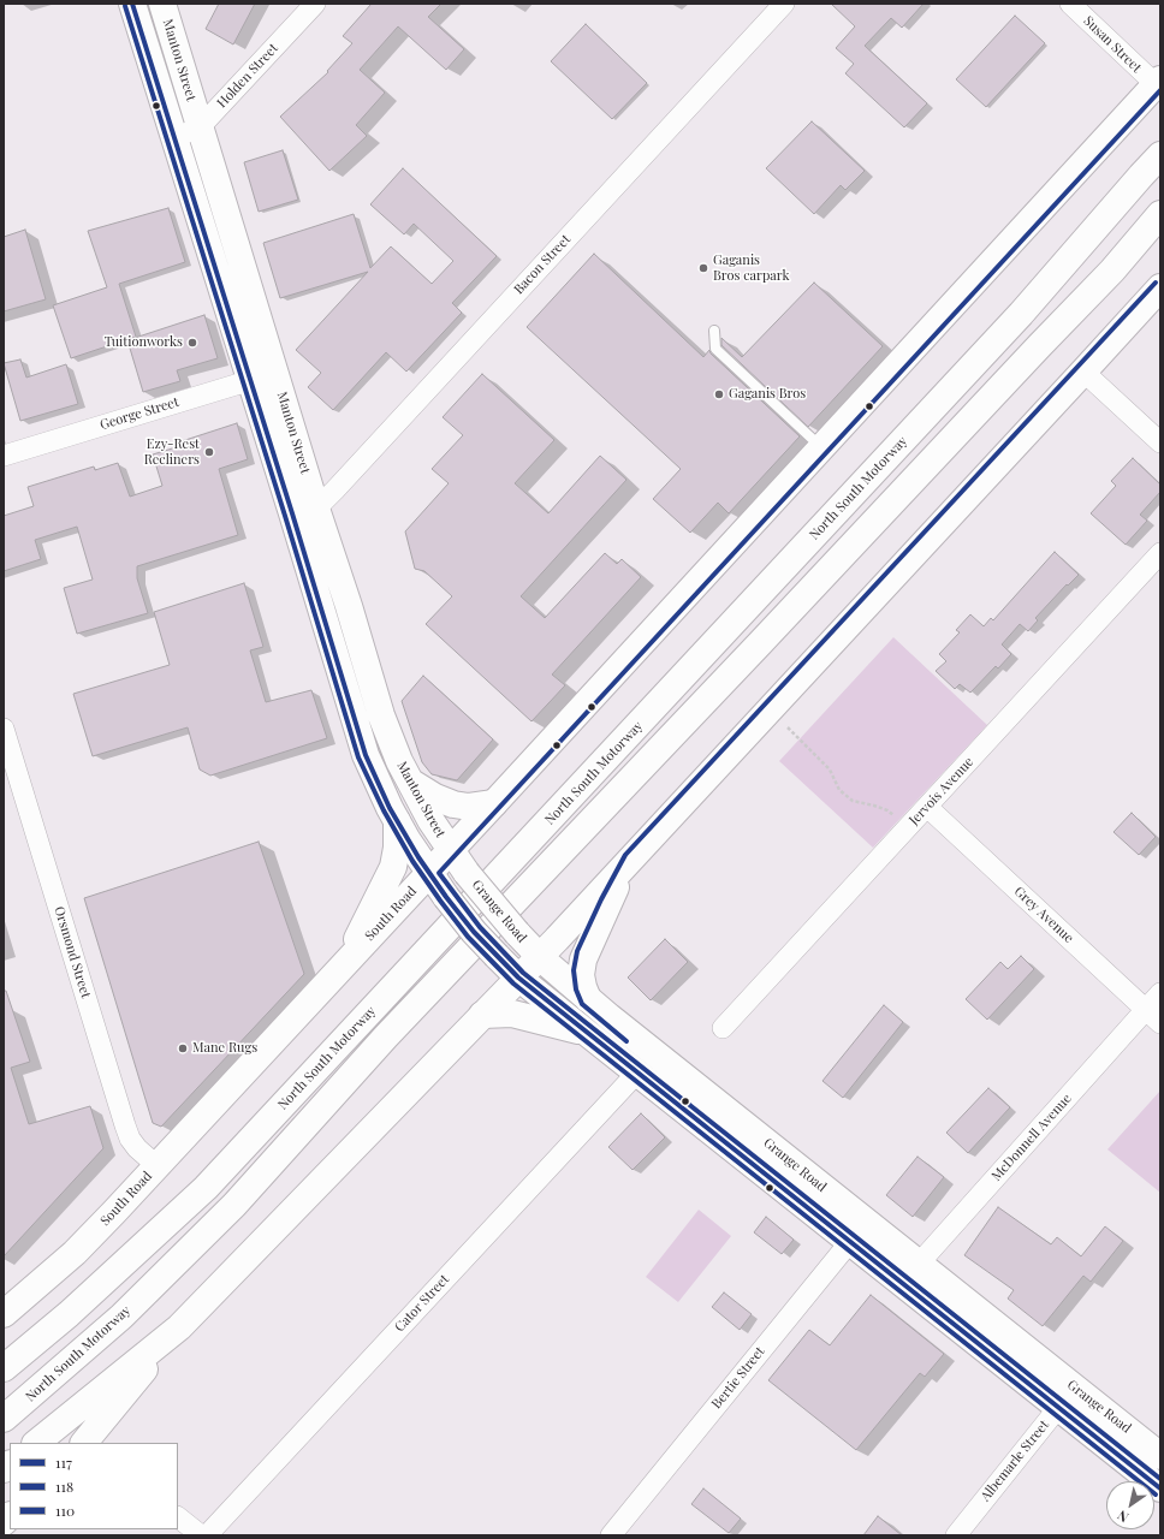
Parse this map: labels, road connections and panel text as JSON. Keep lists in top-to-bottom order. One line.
{"streets":{"main road":["Manton Street","North South Motorway","Grange Road","South Road"],"street":["Susan Street","Holden Street","Bacon Street","George Street","Jervois Avenue","Grey Avenue","Orsmond Street","McDonnell Avenue","Cator Street","Bertie Street","Albemarle Street"]},"crossings":[["Susan Street","South Road"],["Manton Street","Holden Street"],["Manton Street","Bacon Street"],["Manton Street","George Street"],["Manton Street","Grange Road"],["Manton Street","South Road"],["Jervois Avenue","Grey Avenue"],["Grange Road","South Road"],["Grange Road","McDonnell Avenue"],["Grange Road","Cator Street"],["Grange Road","Bertie Street"],["Grange Road","Albemarle Street"],["South Road","Orsmond Street"],["Grey Avenue","McDonnell Avenue"]],"places":["Gaganis Bros carpark","Tuitionworks","Gaganis Bros","Ezy-Rest Recliners","Mane Rugs"],"lines":["transit line 117","transit line 118","transit line 110"],"legend":["117","118","110"],"north":"bottom left"}
